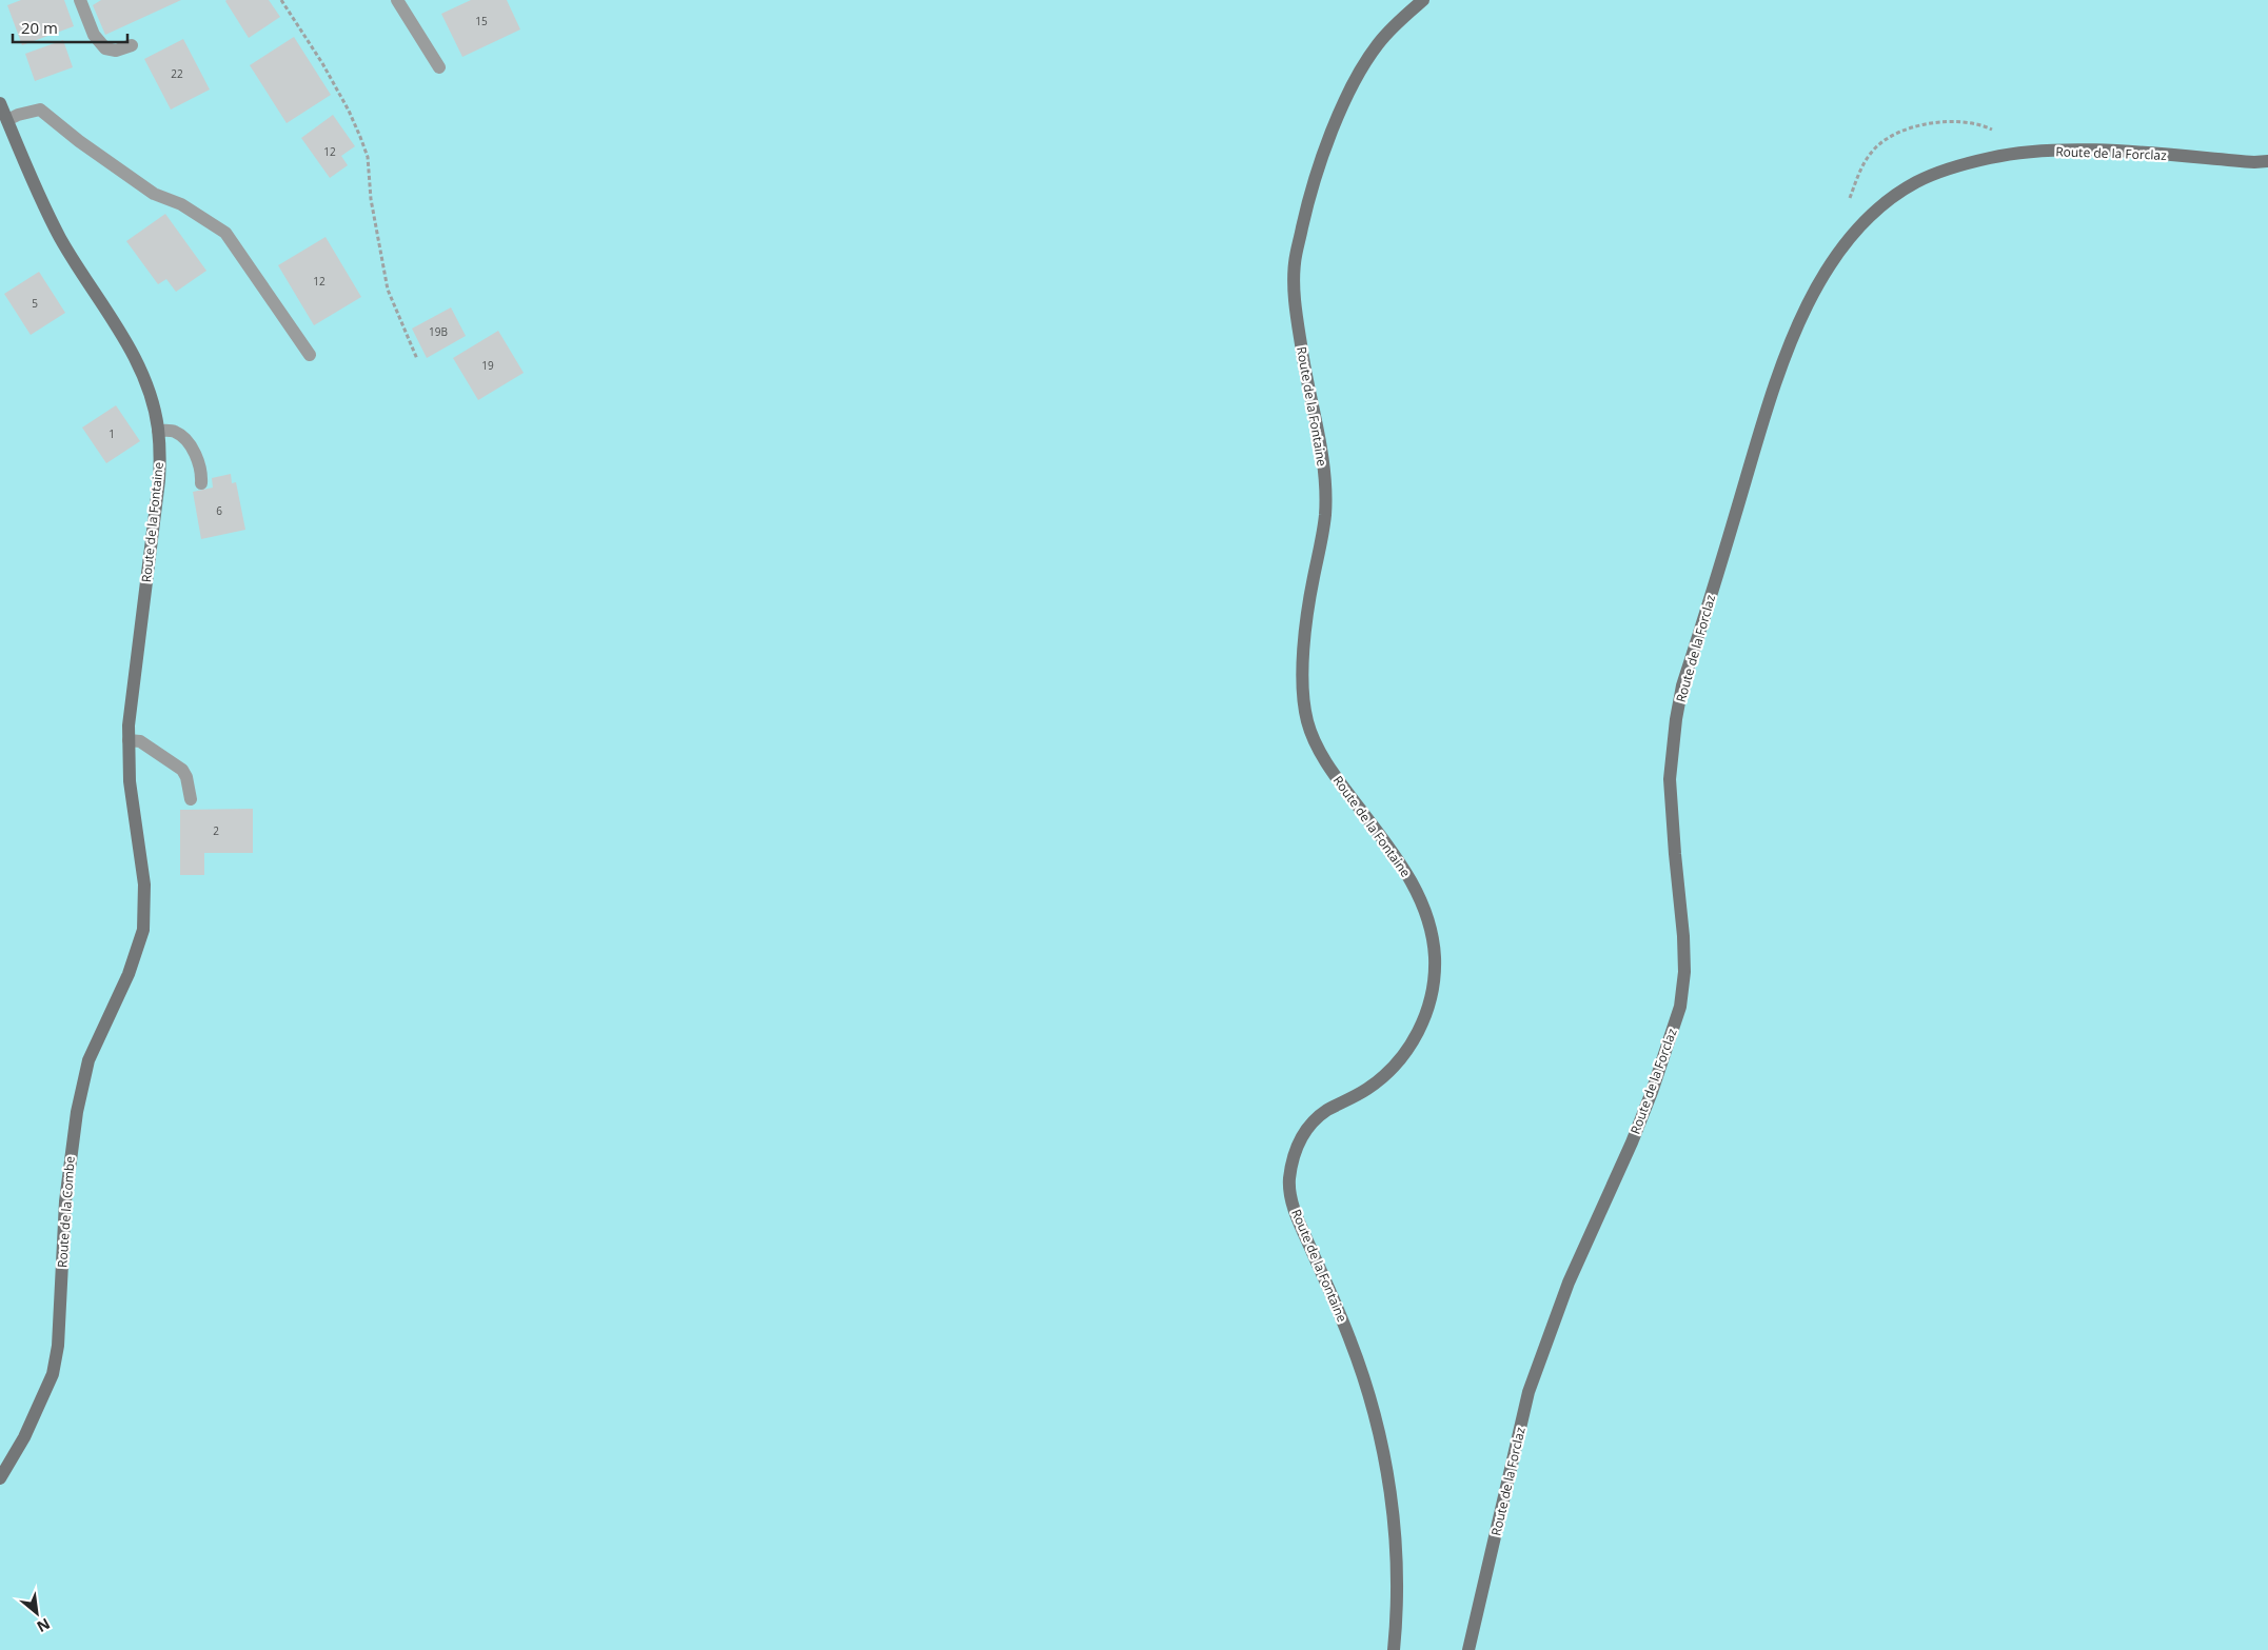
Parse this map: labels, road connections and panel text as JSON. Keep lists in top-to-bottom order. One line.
{"streets":{"street":["Route de la Forclaz","Route de la Fontaine","Route de la Combe"]},"crossings":[["Route de la Fontaine","Route de la Combe"]],"house_numbers":["15","22","12","12","5","19B","19","1","6","2"],"scale_bar":"20 m","north":"bottom right"}
